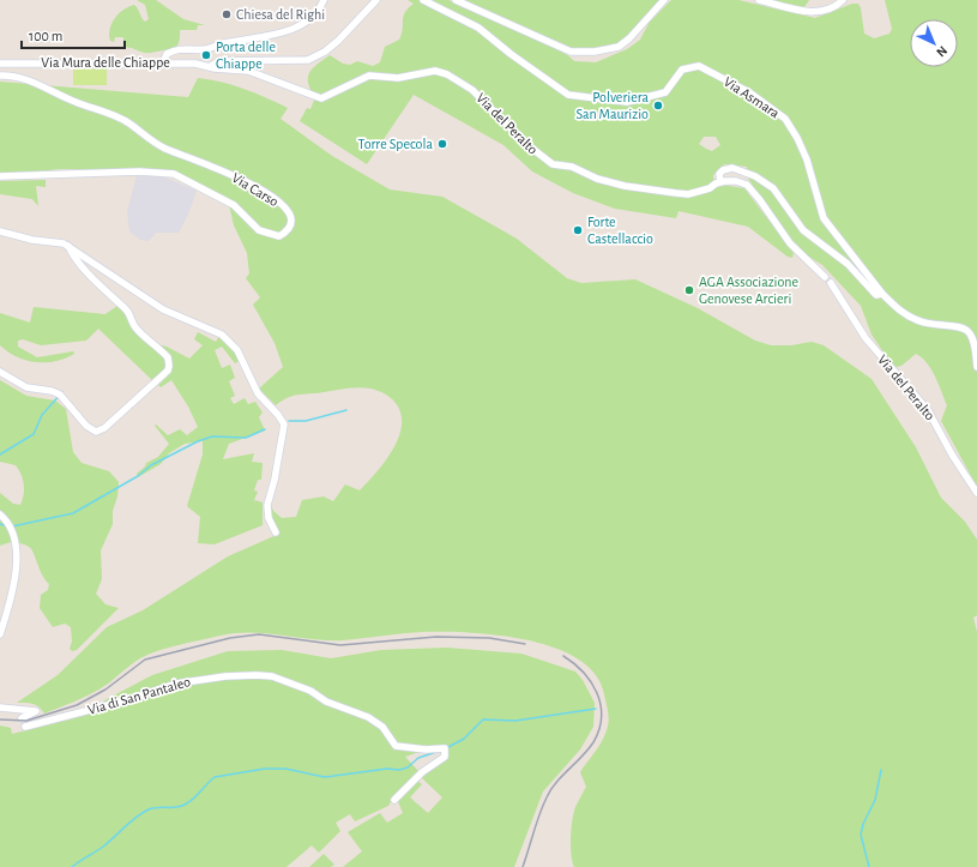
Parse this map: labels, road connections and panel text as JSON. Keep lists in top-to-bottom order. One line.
{"streets":{"street":["Via Mura delle Chiappe","Via Asmara","Via del Peralto","Via Carso","Via di San Pantaleo"]},"crossings":[["Via Mura delle Chiappe","Via del Peralto"]],"places":["Chiesa del Righi","Porta delle Chiappe","Polveriera San Maurizio","Torre Specola","Forte Castellaccio","AGA Associazione Genovese Arcieri"],"scale_bar":"100 m","north":"bottom right"}
